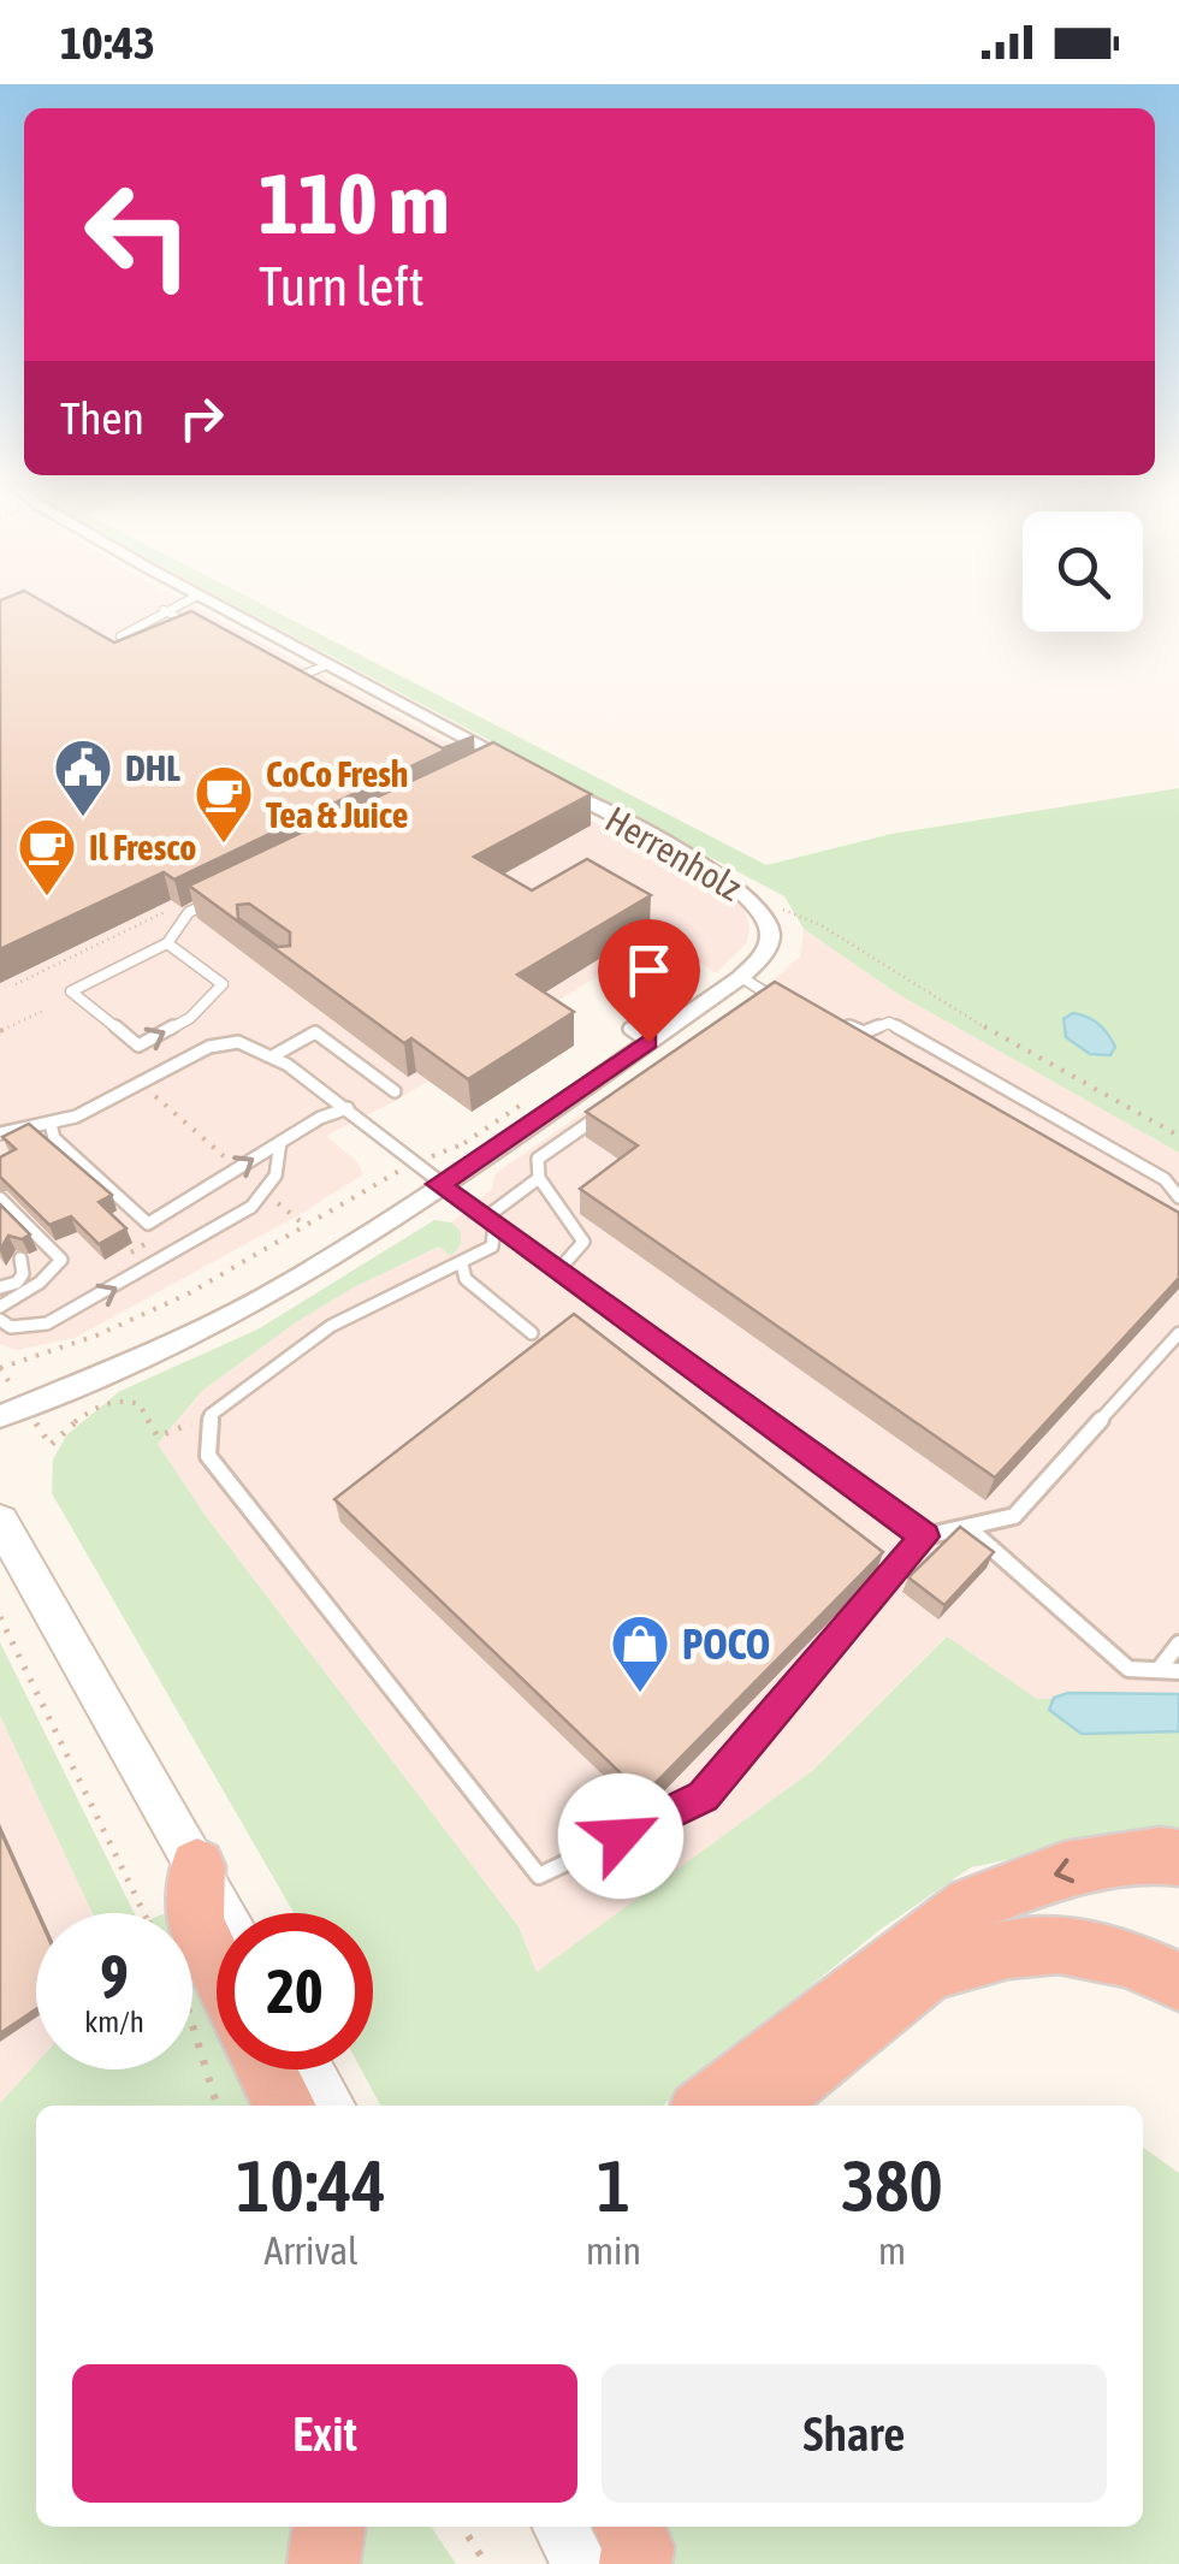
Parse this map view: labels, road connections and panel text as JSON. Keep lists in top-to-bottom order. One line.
{"streets":{"street":["Herrenholz"]},"places":{"public building":["DHL"],"cafe":["CoCo Fresh Tea & Juice","Il Fresco"],"shop":["POCO"]},"page":{"status":"10:43","turn":["110 m","Turn left"],"then":"Then","speed":"9 km/h","limit":"20","eta":["10:44","Arrival","1","min","380","m"],"buttons":["Exit","Share"]}}
